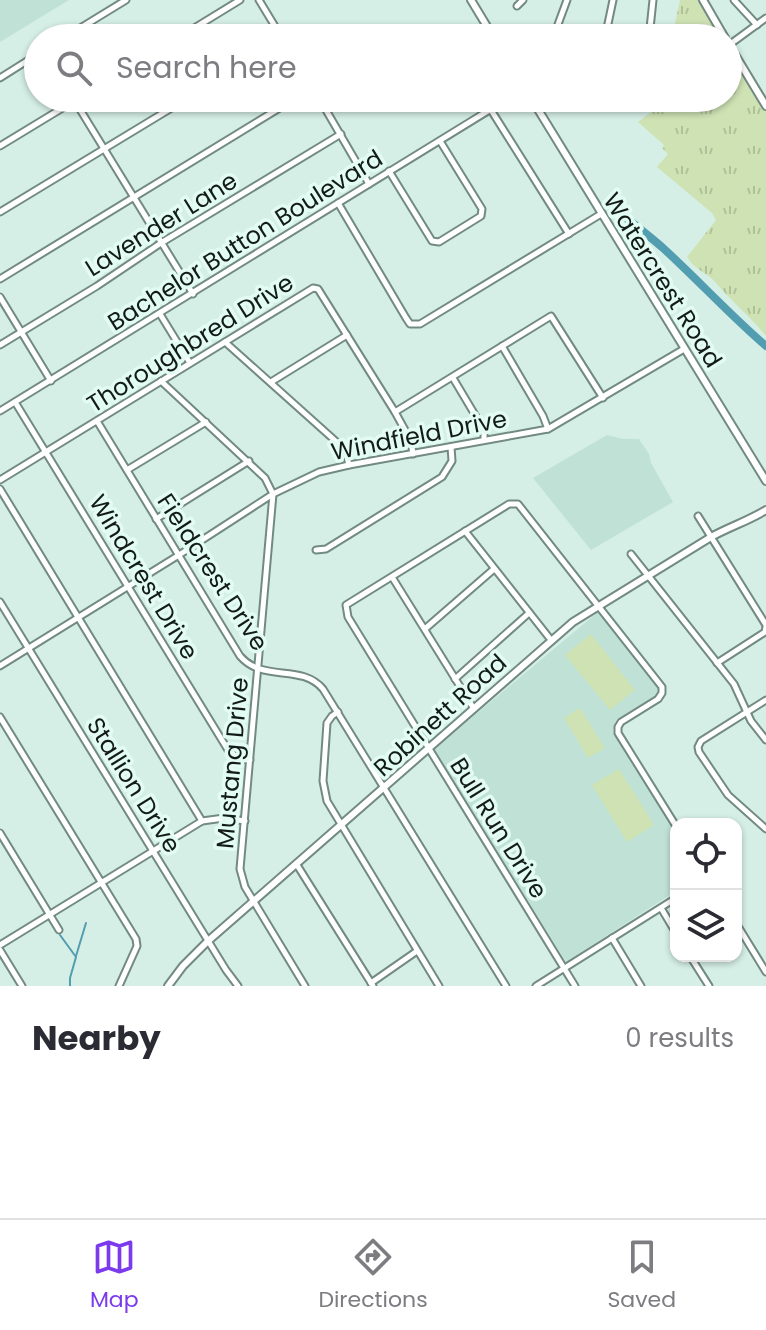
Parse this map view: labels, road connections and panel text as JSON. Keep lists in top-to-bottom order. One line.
{"streets":{"street":["Lavender Lane","Bachelor Button Boulevard","Watercrest Road","Thoroughbred Drive","Windfield Drive","Fieldcrest Drive","Windcrest Drive","Robinett Road","Mustang Drive","Stallion Drive","Bull Run Drive"]},"crossings":[["Bachelor Button Boulevard","Windcrest Drive"],["Watercrest Road","Windfield Drive"],["Thoroughbred Drive","Windfield Drive"],["Thoroughbred Drive","Fieldcrest Drive"],["Thoroughbred Drive","Windcrest Drive"],["Windfield Drive","Fieldcrest Drive"],["Windfield Drive","Windcrest Drive"],["Windfield Drive","Mustang Drive"],["Windfield Drive","Stallion Drive"],["Fieldcrest Drive","Robinett Road"],["Fieldcrest Drive","Mustang Drive"],["Windcrest Drive","Mustang Drive"],["Robinett Road","Mustang Drive"],["Robinett Road","Stallion Drive"],["Robinett Road","Bull Run Drive"]],"page":{"search":"Search here","heading":["Nearby","0 results"],"nav":["Map","Directions","Saved"]}}
